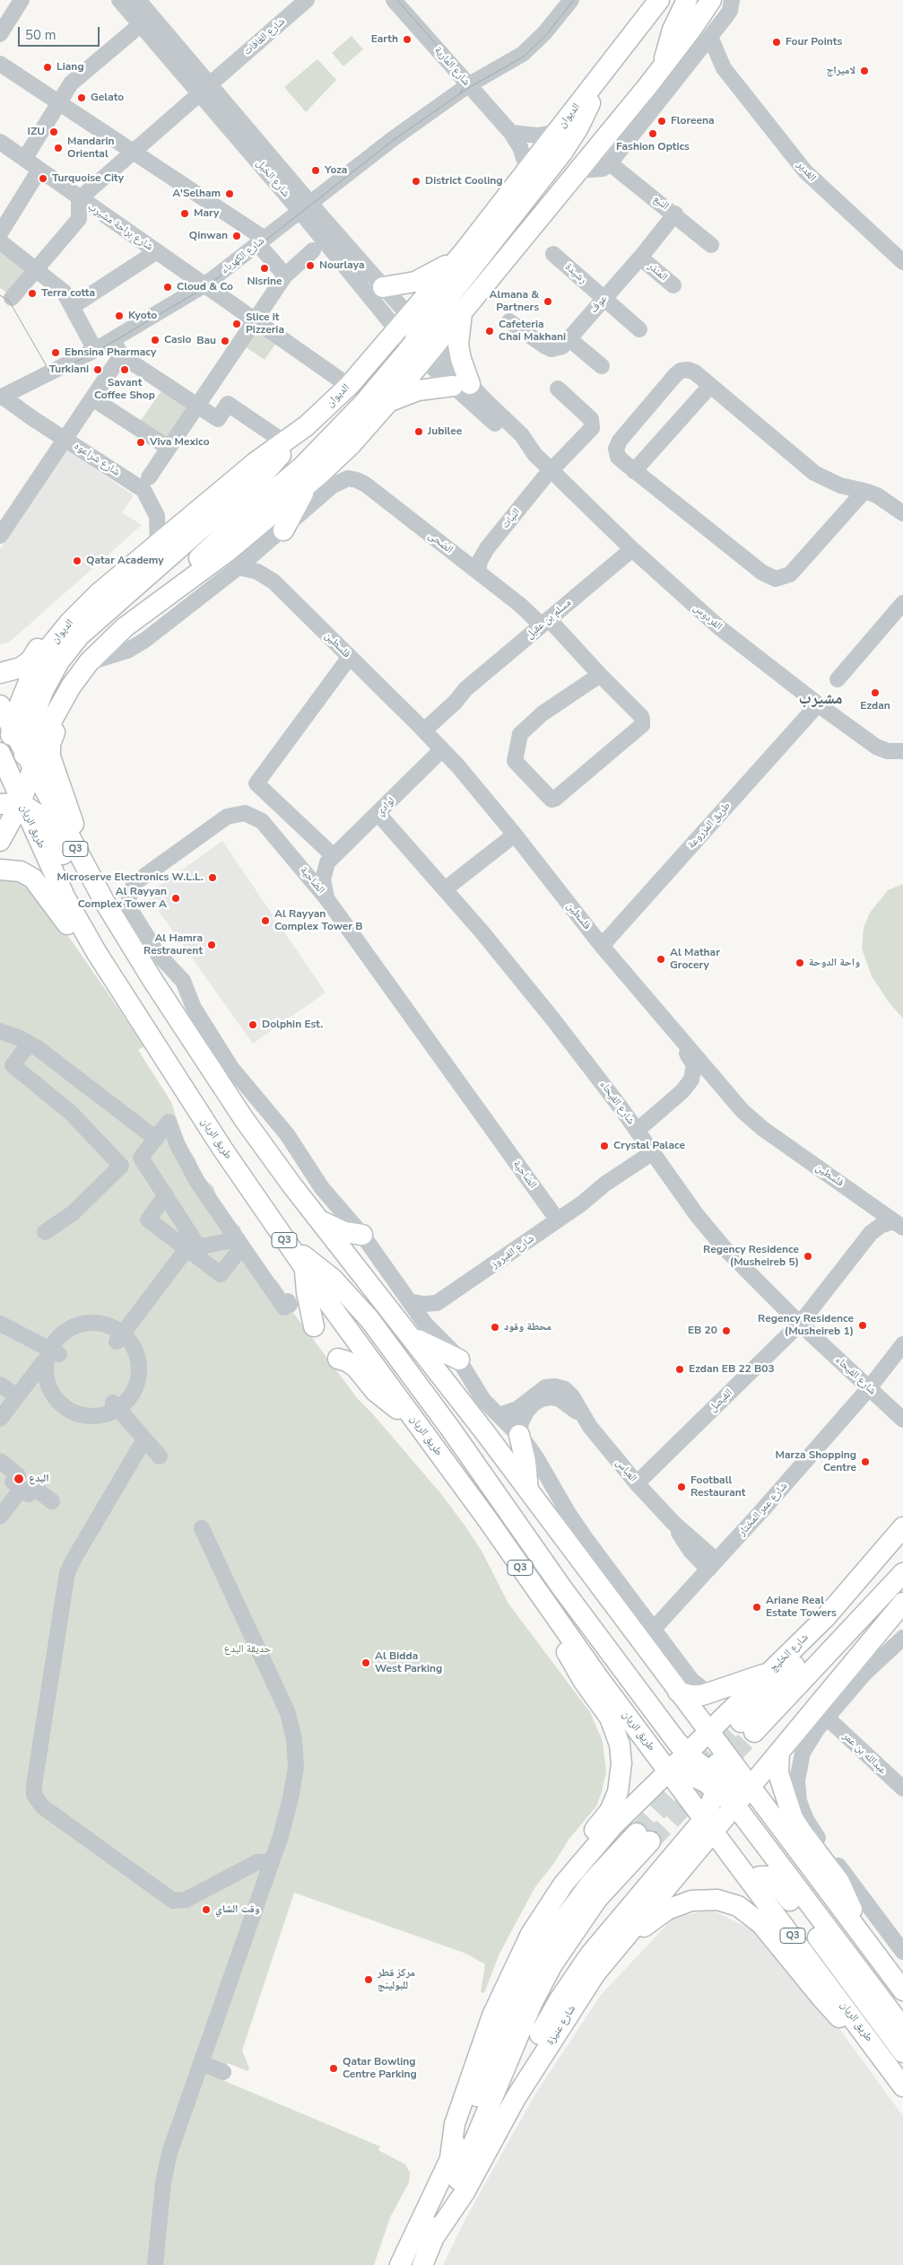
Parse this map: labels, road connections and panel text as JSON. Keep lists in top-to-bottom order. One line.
{"streets":{"main road":["الديوان","طريق الريان","Q3","شارع الخليج","شارع عنيزة"],"street":["شارع الغافات","شارع المارية","الغدير","شارع الخيل","النبع","شارع براحة مشيرب","شارع الكهرباء","المنذر","رشيدة","عوف","شارع شراعوه","النبات","الضحى","الفردوس","مسلم بن عقيل","فلسطين","لوادي","طريق المزروعة","الضاحية","شارع الفيحاء","شارع الفيروز","الفيصل","العباس","شارع عمر المختار","عبدالله بن عمر"]},"crossings":[["شارع الغافات","شارع الخيل"],["شارع الغافات","شارع براحة مشيرب"],["شارع المارية","الديوان"],["شارع المارية","شارع الكهرباء"],["الديوان","شارع الخيل"],["الديوان","شارع براحة مشيرب"],["الديوان","شارع شراعوه"],["الديوان","طريق الريان"],["شارع الخيل","شارع براحة مشيرب"],["شارع الخيل","شارع الكهرباء"],["النبع","عوف"],["شارع براحة مشيرب","شارع الكهرباء"],["شارع الكهرباء","شارع شراعوه"],["المنذر","عوف"],["رشيدة","عوف"],["النبات","الضحى"],["النبات","الفردوس"],["الضحى","مسلم بن عقيل"],["الفردوس","مسلم بن عقيل"],["الفردوس","طريق المزروعة"],["مسلم بن عقيل","فلسطين"],["فلسطين","لوادي"],["فلسطين","طريق المزروعة"],["فلسطين","الفيصل"],["لوادي","شارع الفيحاء"],["طريق الريان","شارع الخليج"],["طريق الريان","شارع عنيزة"],["الضاحية","شارع الفيروز"],["شارع الفيحاء","شارع الفيروز"],["شارع الفيحاء","الفيصل"],["شارع الفيحاء","شارع عمر المختار"],["الفيصل","العباس"],["العباس","شارع عمر المختار"],["شارع الخليج","شارع عنيزة"]],"districts":["مشيرب"],"parks":["حديقة البدع"],"places":["Earth","Four Points","Liang","لاميراج","Gelato","Floreena","IZU","Fashion Optics","Mandarin Oriental","Yoza","Turquoise City","District Cooling","A'Selham","Mary","Qinwan","Nourlaya","Nisrine","Cloud & Co","Terra cotta","Almana & Partners","Kyoto","Slice it Pizzeria","Cafeteria Chai Makhani","Casio","Bau","Ebnsina Pharmacy","Turkiani","Savant Coffee Shop","Jubilee","Viva Mexico","Qatar Academy","Ezdan","Microserve Electronics W.L.L.","Al Rayyan Complex Tower A","Al Rayyan Complex Tower B","Al Hamra Restraurent","Al Mathar Grocery","واحة الدوحة","Dolphin Est.","Crystal Palace","Regency Residence (Musheireb 5)","Regency Residence (Musheireb 1)","محطة وقود","EB 20","Ezdan EB 22 B03","Marza Shopping Centre","البدع","Football Restaurant","Ariane Real Estate Towers","Al Bidda West Parking","وقت الشاي","مركز قطر للبولينج","Qatar Bowling Centre Parking"],"scale_bar":"50 m"}
